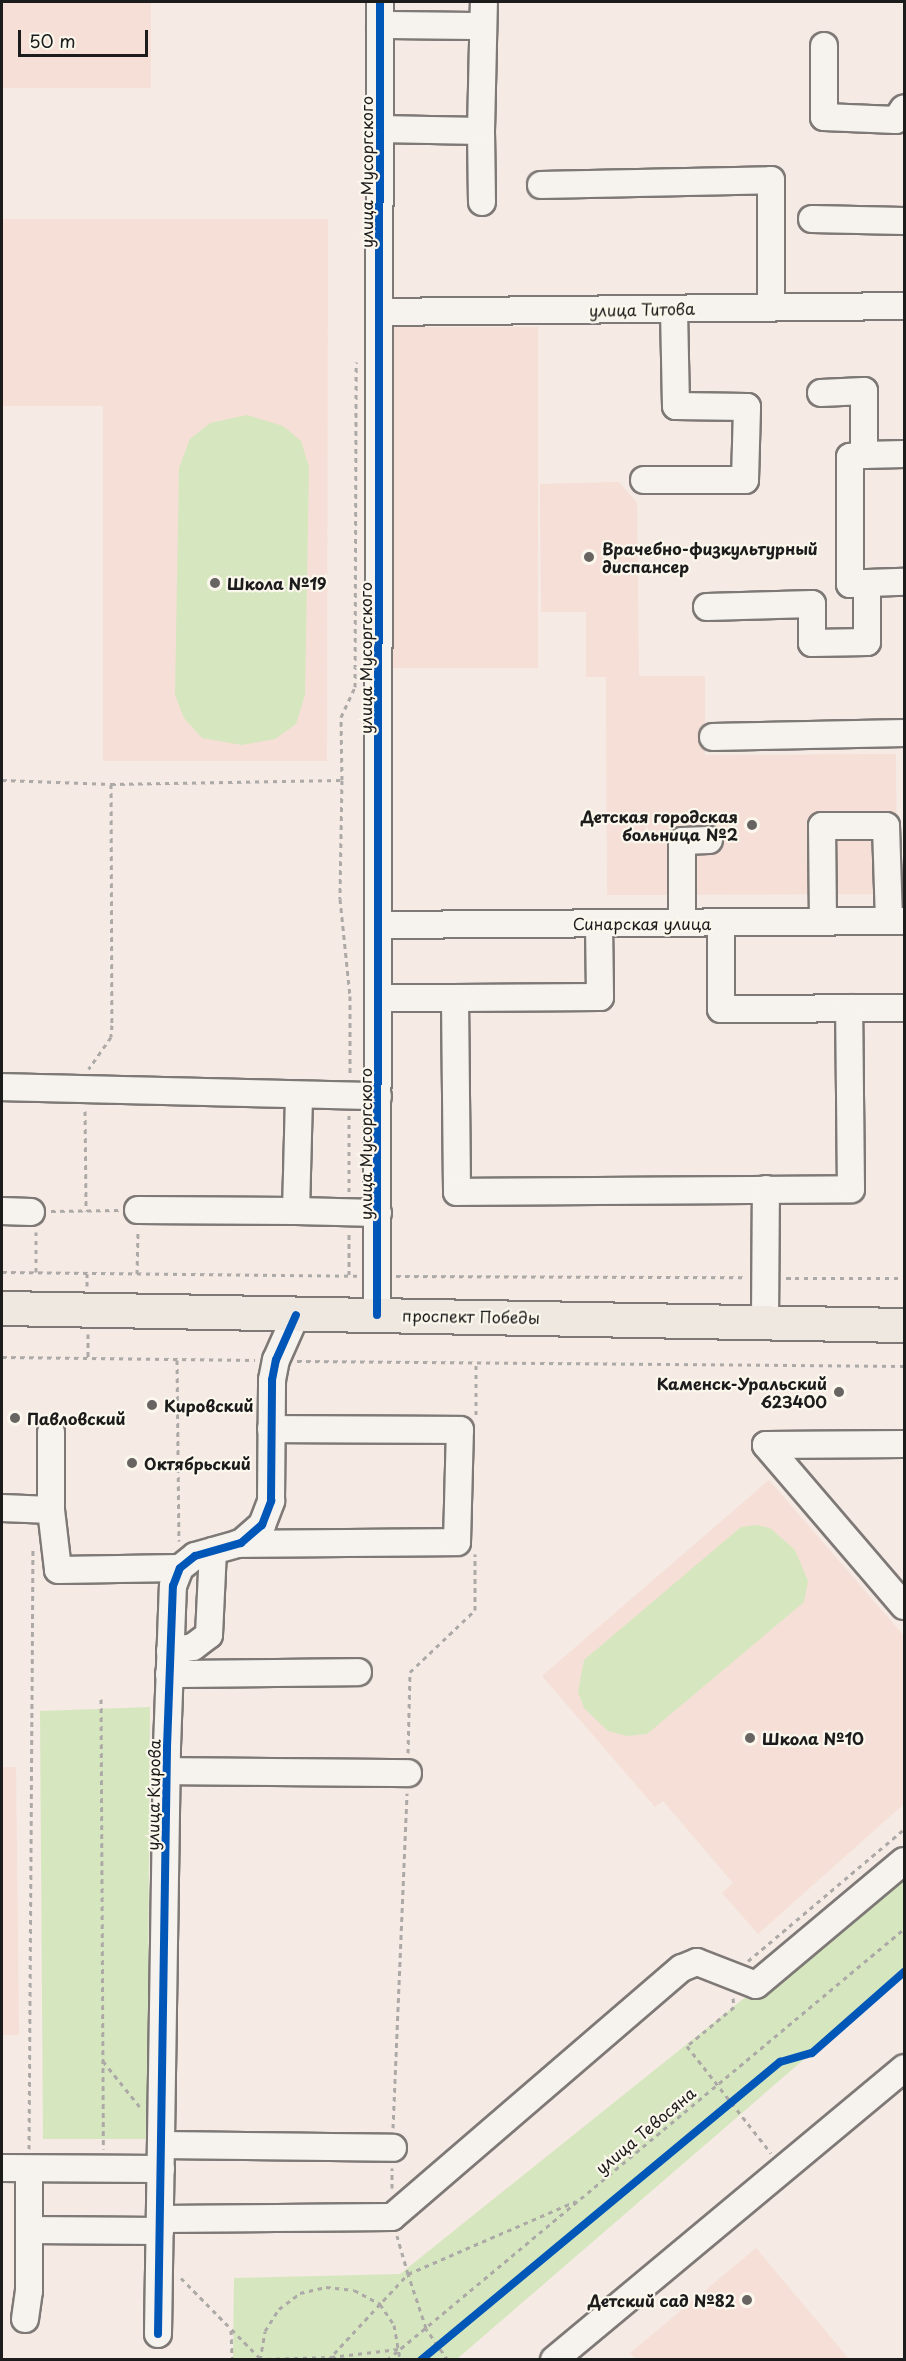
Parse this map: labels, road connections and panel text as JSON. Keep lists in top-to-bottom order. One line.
{"streets":{"main road":["проспект Победы"],"street":["улица Мусоргского","улица Титова","Синарская улица","улица Кирова"],"path":["улица Тевосяна"]},"crossings":[["улица Мусоргского","улица Титова"],["улица Мусоргского","Синарская улица"],["улица Мусоргского","проспект Победы"]],"places":["Врачебно-физкультурный диспансер","Школа №19","Детская городская больница №2","Каменск-Уральский 623400","Кировский","Павловский","Октябрьский","Школа №10","Детский сад №82"],"scale_bar":"50 m"}
